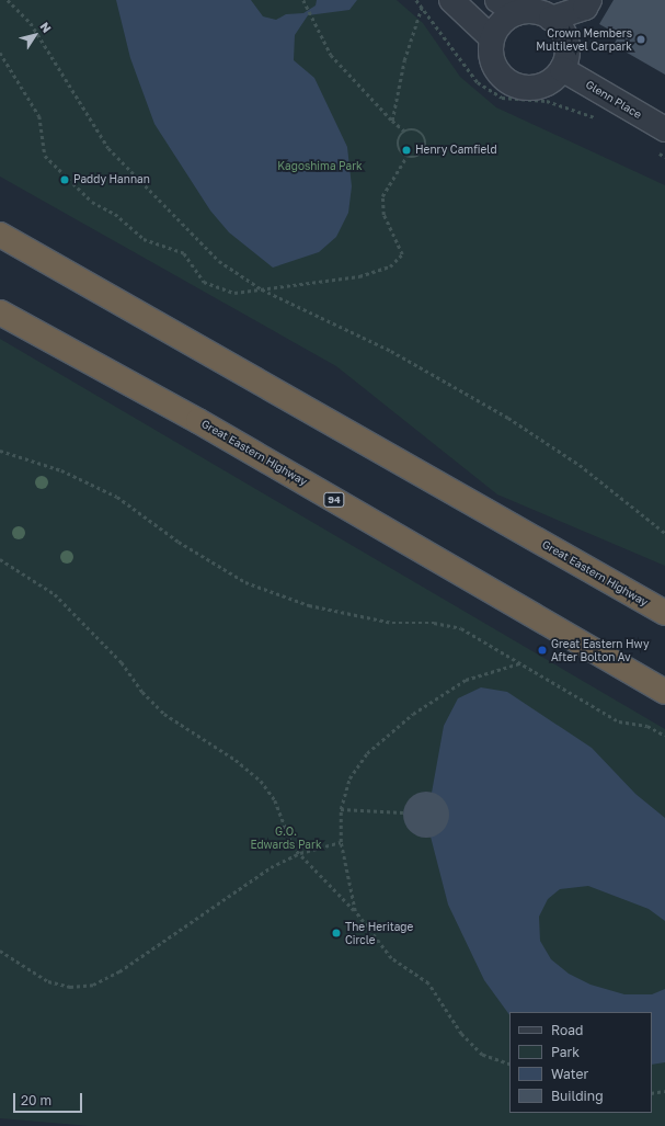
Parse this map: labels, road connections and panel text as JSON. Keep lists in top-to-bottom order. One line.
{"streets":{"highway":["Great Eastern Highway","94"],"street":["Glenn Place"]},"parks":["Kagoshima Park","G.O. Edwards Park"],"places":["Crown Members Multilevel Carpark","Henry Camfield","Paddy Hannan","Great Eastern Hwy After Bolton Av","The Heritage Circle"],"legend":["Road","Park","Water","Building"],"scale_bar":"20 m","north":"top right"}
